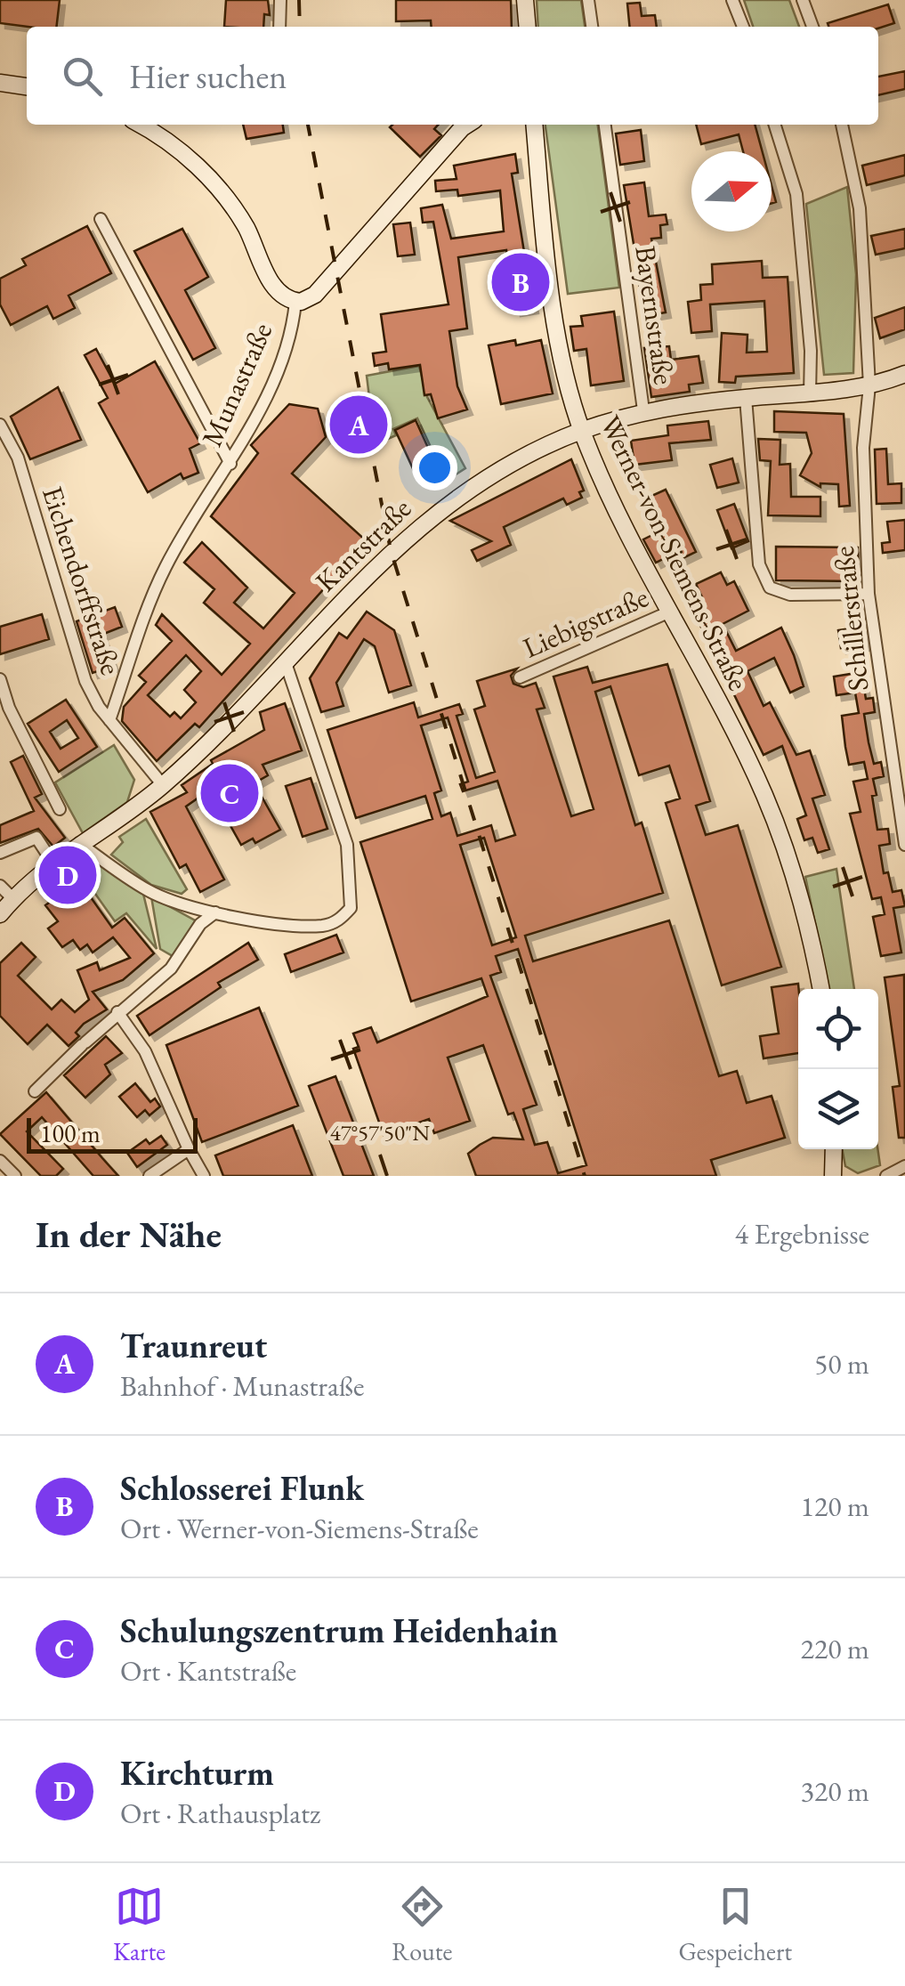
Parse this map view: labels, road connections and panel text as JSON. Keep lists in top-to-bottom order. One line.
{"streets":{"street":["Bayernstraße","Munastraße","Kantstraße","Werner-von-Siemens-Straße","Eichendorffstraße","Schillerstraße","Liebigstraße"]},"crossings":[["Bayernstraße","Kantstraße"],["Munastraße","Eichendorffstraße"],["Kantstraße","Werner-von-Siemens-Straße"],["Kantstraße","Eichendorffstraße"],["Kantstraße","Schillerstraße"],["Werner-von-Siemens-Straße","Liebigstraße"]],"scale_bar":"100 m","north":"right","page":{"search":"Hier suchen","pins":["B","A","C","D"],"scale":"100 m","heading":["In der Nähe","4 Ergebnisse"],"list":[{"mark":"A","name":"Traunreut","note":"Bahnhof · Munastraße","value":"50 m"},{"mark":"B","name":"Schlosserei Flunk","note":"Ort · Werner-von-Siemens-Straße","value":"120 m"},{"mark":"C","name":"Schulungszentrum Heidenhain","note":"Ort · Kantstraße","value":"220 m"},{"mark":"D","name":"Kirchturm","note":"Ort · Rathausplatz","value":"320 m"}],"nav":["Karte","Route","Gespeichert"]},"coordinates":["47°57'50\"N"]}
